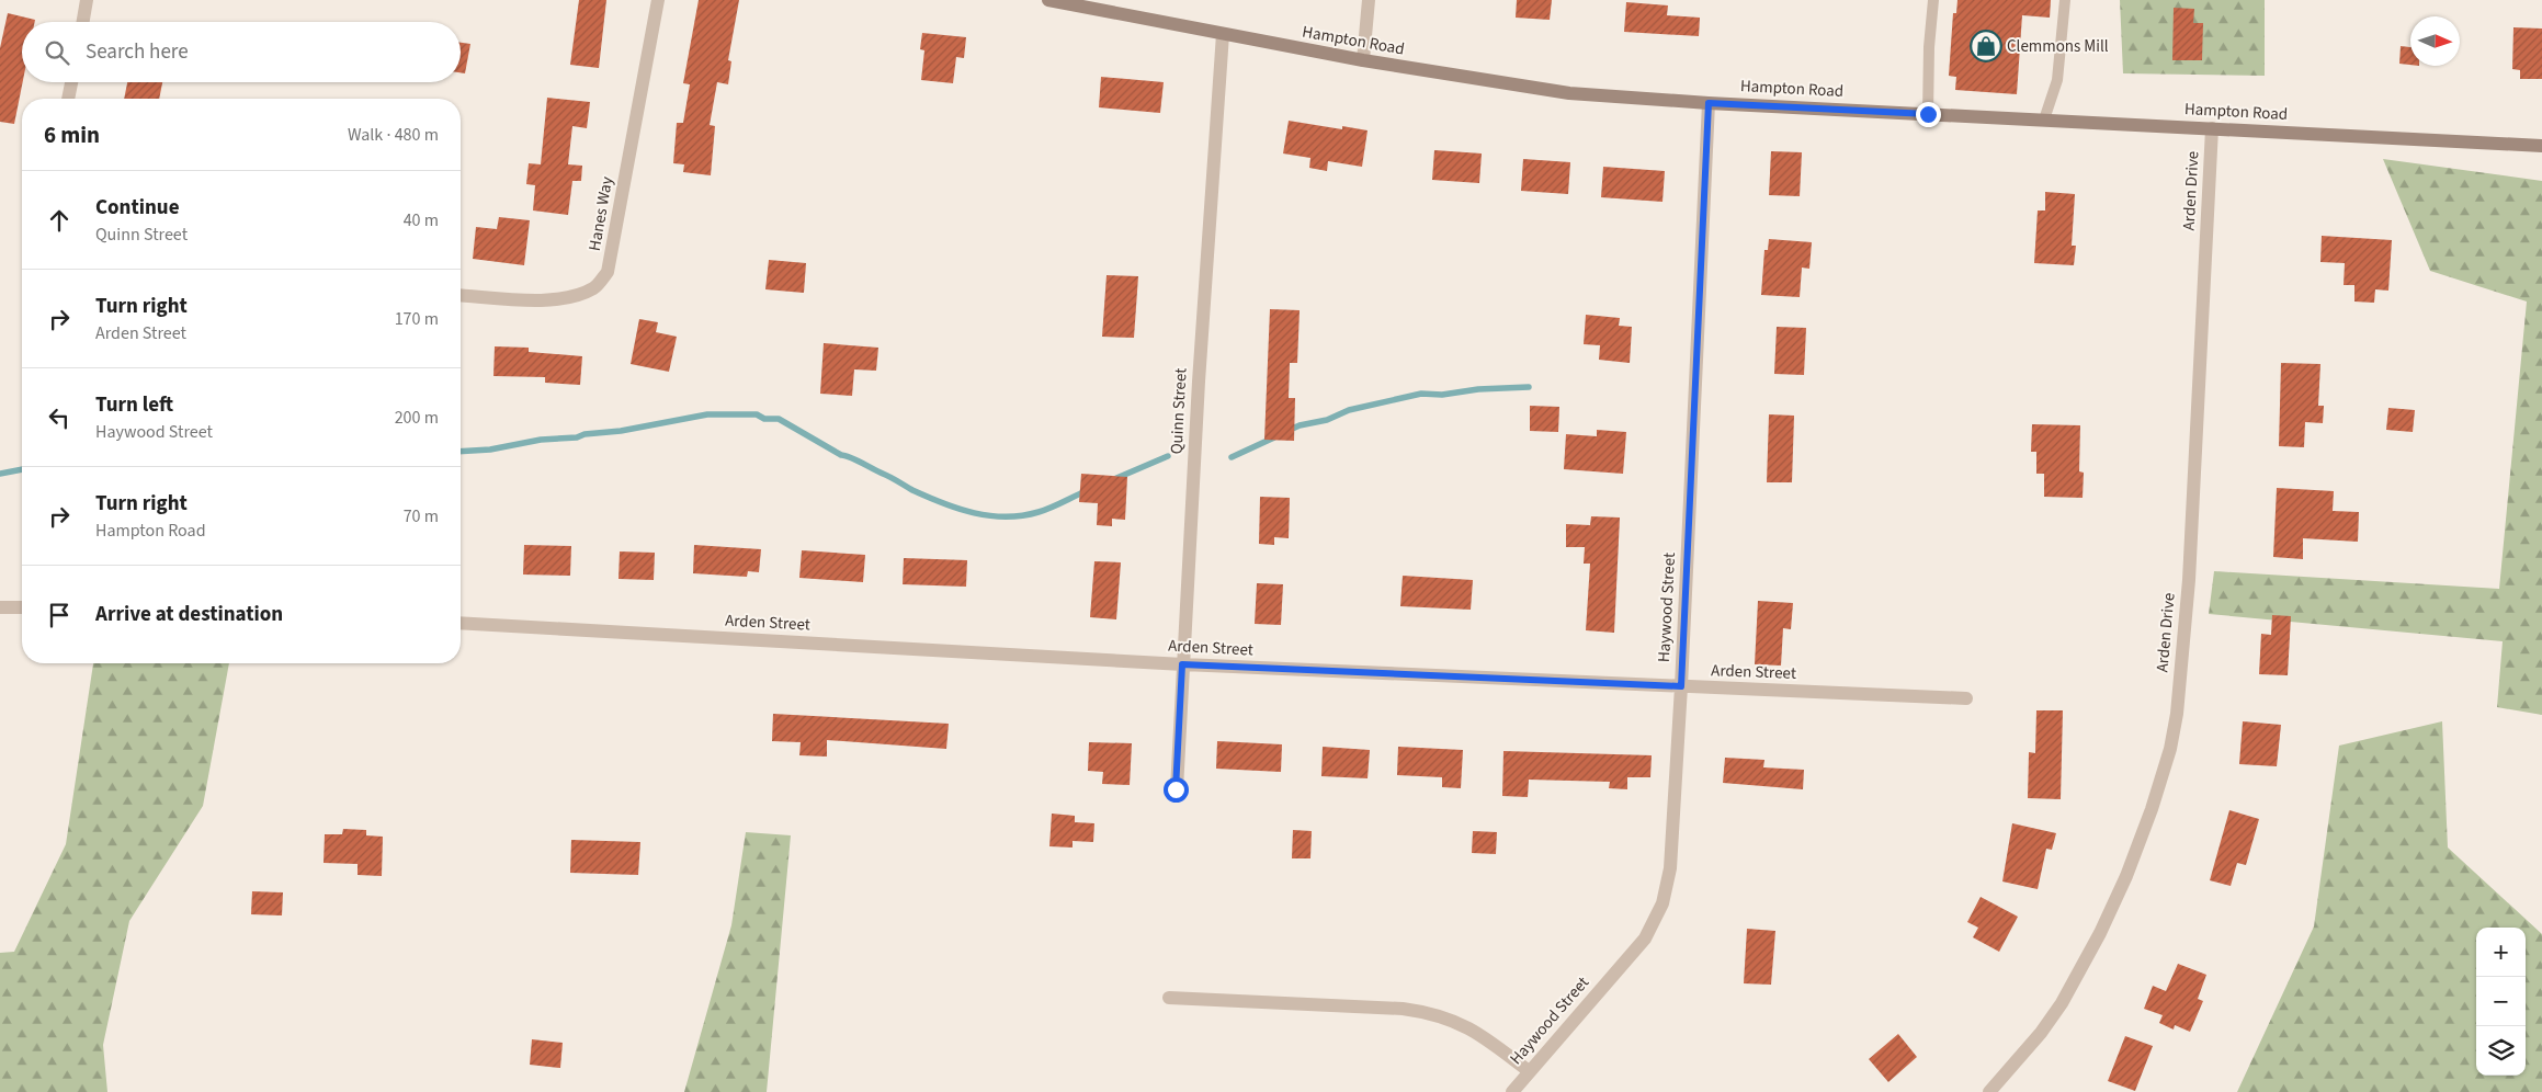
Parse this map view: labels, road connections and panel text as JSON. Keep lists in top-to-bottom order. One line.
{"streets":{"main road":["Hampton Road"],"street":["Arden Drive","Hanes Way","Quinn Street","Haywood Street","Arden Street"]},"crossings":[["Hampton Road","Arden Drive"],["Hampton Road","Quinn Street"],["Hampton Road","Haywood Street"],["Quinn Street","Arden Street"],["Haywood Street","Arden Street"]],"places":{"shop":["Clemmons Mill"]},"north":"right","page":{"search":"Search here","heading":["6 min","Walk · 480 m"],"list":[["Continue","Quinn Street","40 m"],["Turn right","Arden Street","170 m"],["Turn left","Haywood Street","200 m"],["Turn right","Hampton Road","70 m"],"Arrive at destination"],"map_buttons":["+","−"]}}
